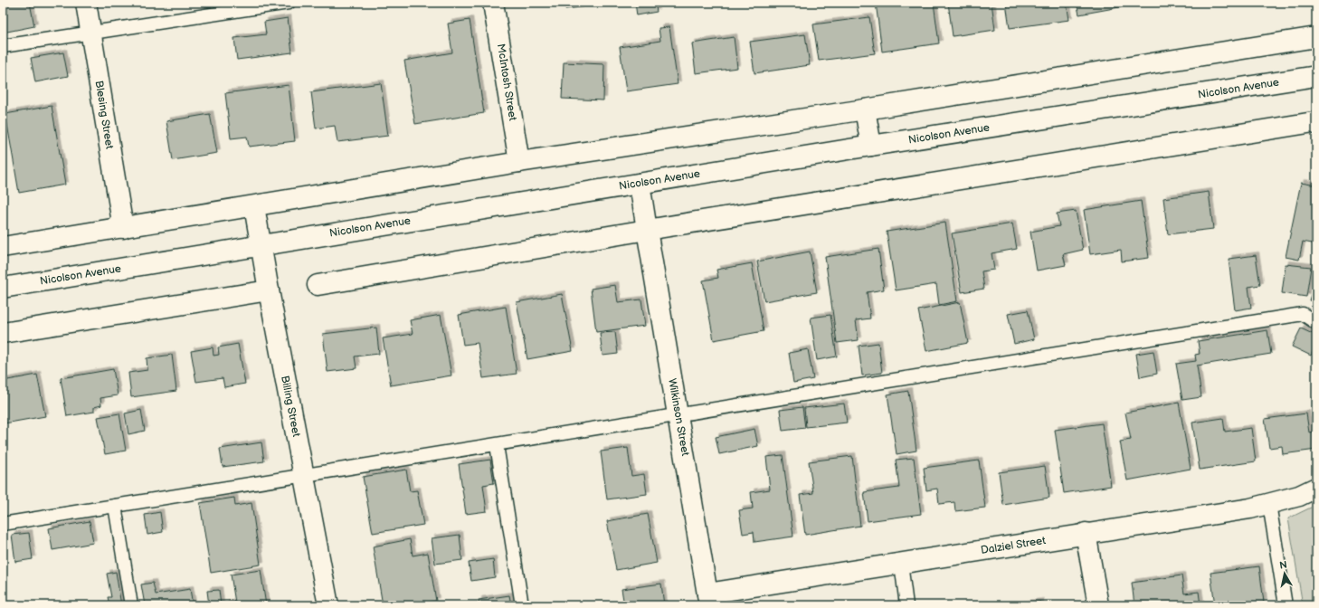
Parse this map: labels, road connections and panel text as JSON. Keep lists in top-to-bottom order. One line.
{"streets":{"street":["McIntosh Street","Nicolson Avenue","Blesing Street","Billing Street","Wilkinson Street","Dalziel Street"]},"crossings":[["Nicolson Avenue","Billing Street"],["Nicolson Avenue","Wilkinson Street"],["Wilkinson Street","Dalziel Street"]],"north":"top"}
